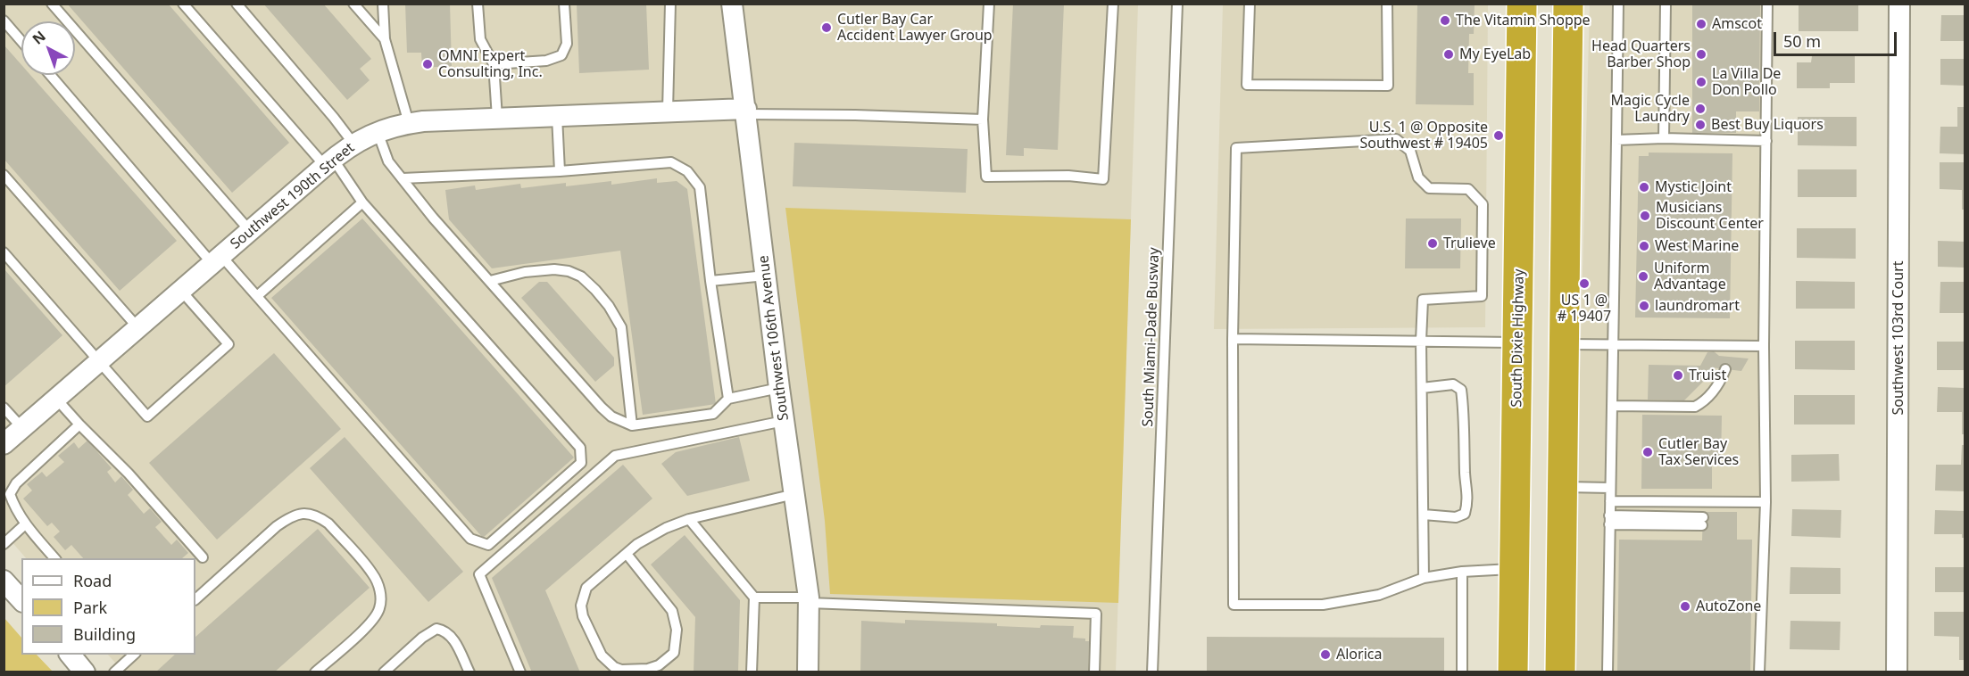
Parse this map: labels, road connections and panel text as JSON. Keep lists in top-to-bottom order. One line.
{"streets":{"highway":["South Dixie Highway"],"street":["Southwest 190th Street","Southwest 106th Avenue","Southwest 103rd Court"],"lane":["South Miami-Dade Busway"]},"crossings":[["Southwest 190th Street","Southwest 106th Avenue"]],"places":["The Vitamin Shoppe","Amscot","Cutler Bay Car Accident Lawyer Group","My EyeLab","Head Quarters Barber Shop","OMNI Expert Consulting, Inc.","La Villa De Don Pollo","Magic Cycle Laundry","Best Buy Liquors","U.S. 1 @ Opposite Southwest # 19405","Mystic Joint","Musicians Discount Center","Trulieve","West Marine","Uniform Advantage","US 1 @ # 19407","laundromart","Truist","Cutler Bay Tax Services","AutoZone","Alorica"],"legend":["Road","Park","Building"],"scale_bar":"50 m","north":"top left"}
